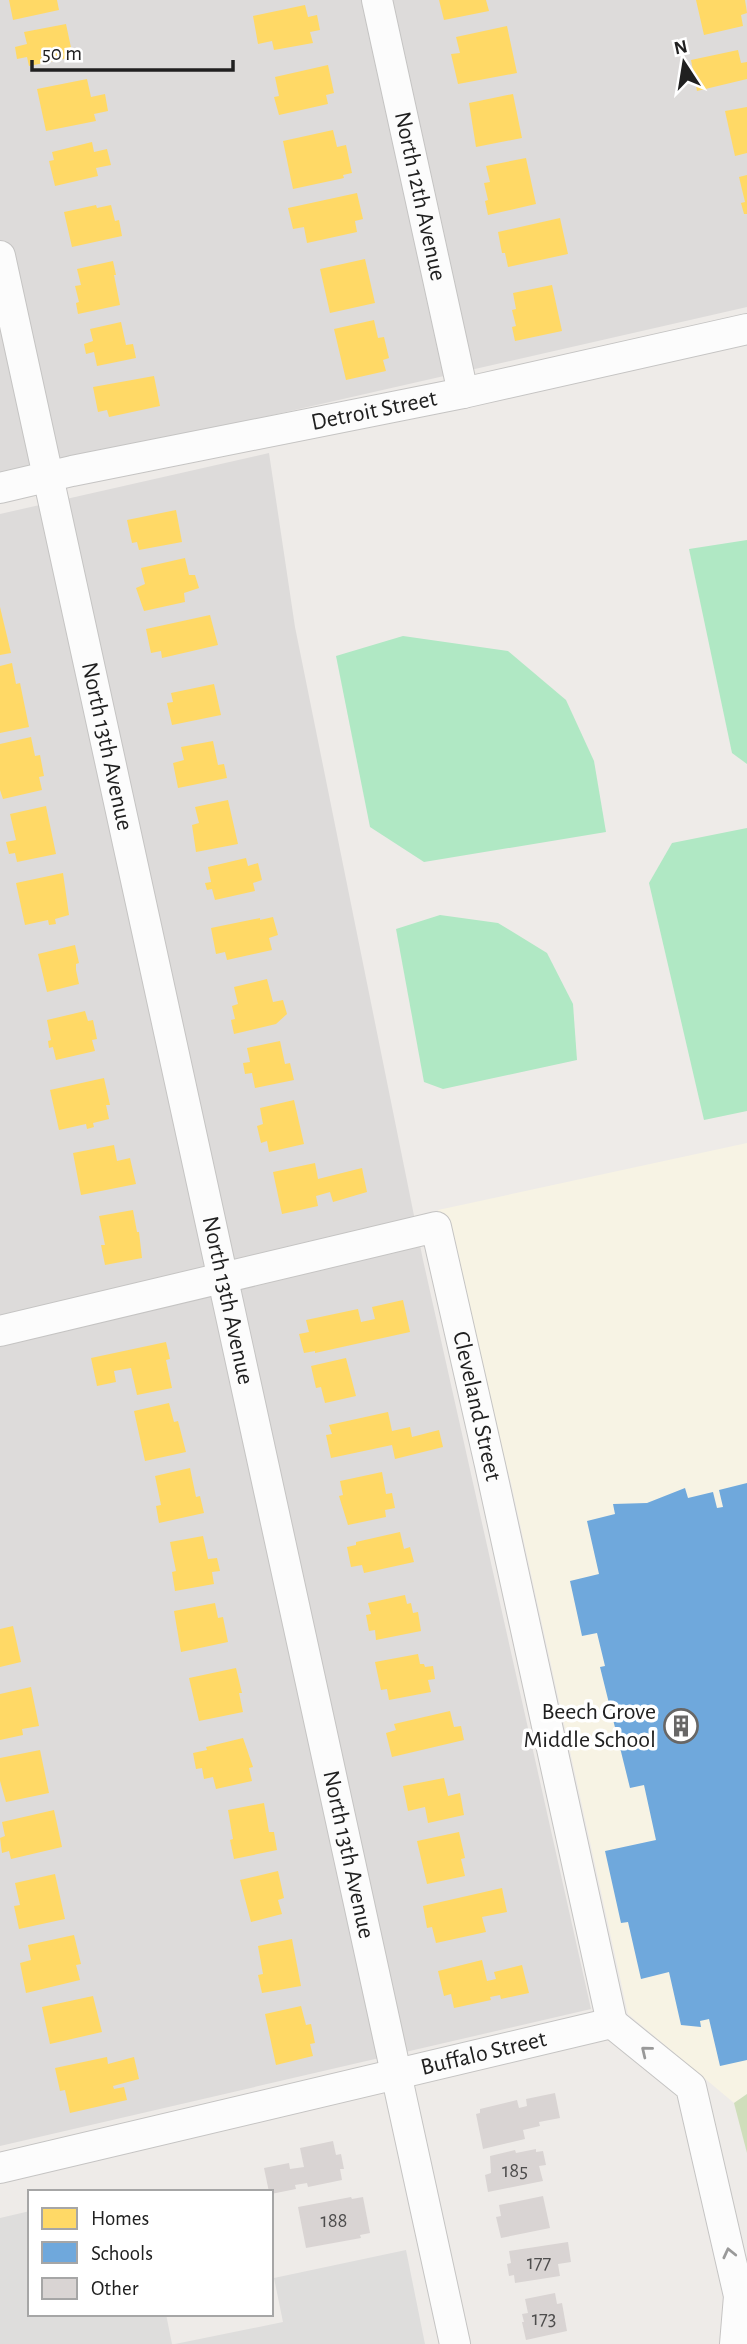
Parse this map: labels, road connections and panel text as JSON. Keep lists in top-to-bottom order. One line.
{"streets":{"street":["North 12th Avenue","Detroit Street","North 13th Avenue","Cleveland Street","Buffalo Street"]},"crossings":[["North 12th Avenue","Detroit Street"],["Detroit Street","North 13th Avenue"],["North 13th Avenue","Cleveland Street"],["North 13th Avenue","Buffalo Street"],["Cleveland Street","Buffalo Street"]],"places":{"building":["Beech Grove Middle School"]},"house_numbers":["185","188","177","173"],"legend":["Homes","Schools","Other"],"scale_bar":"50 m","north":"top"}
